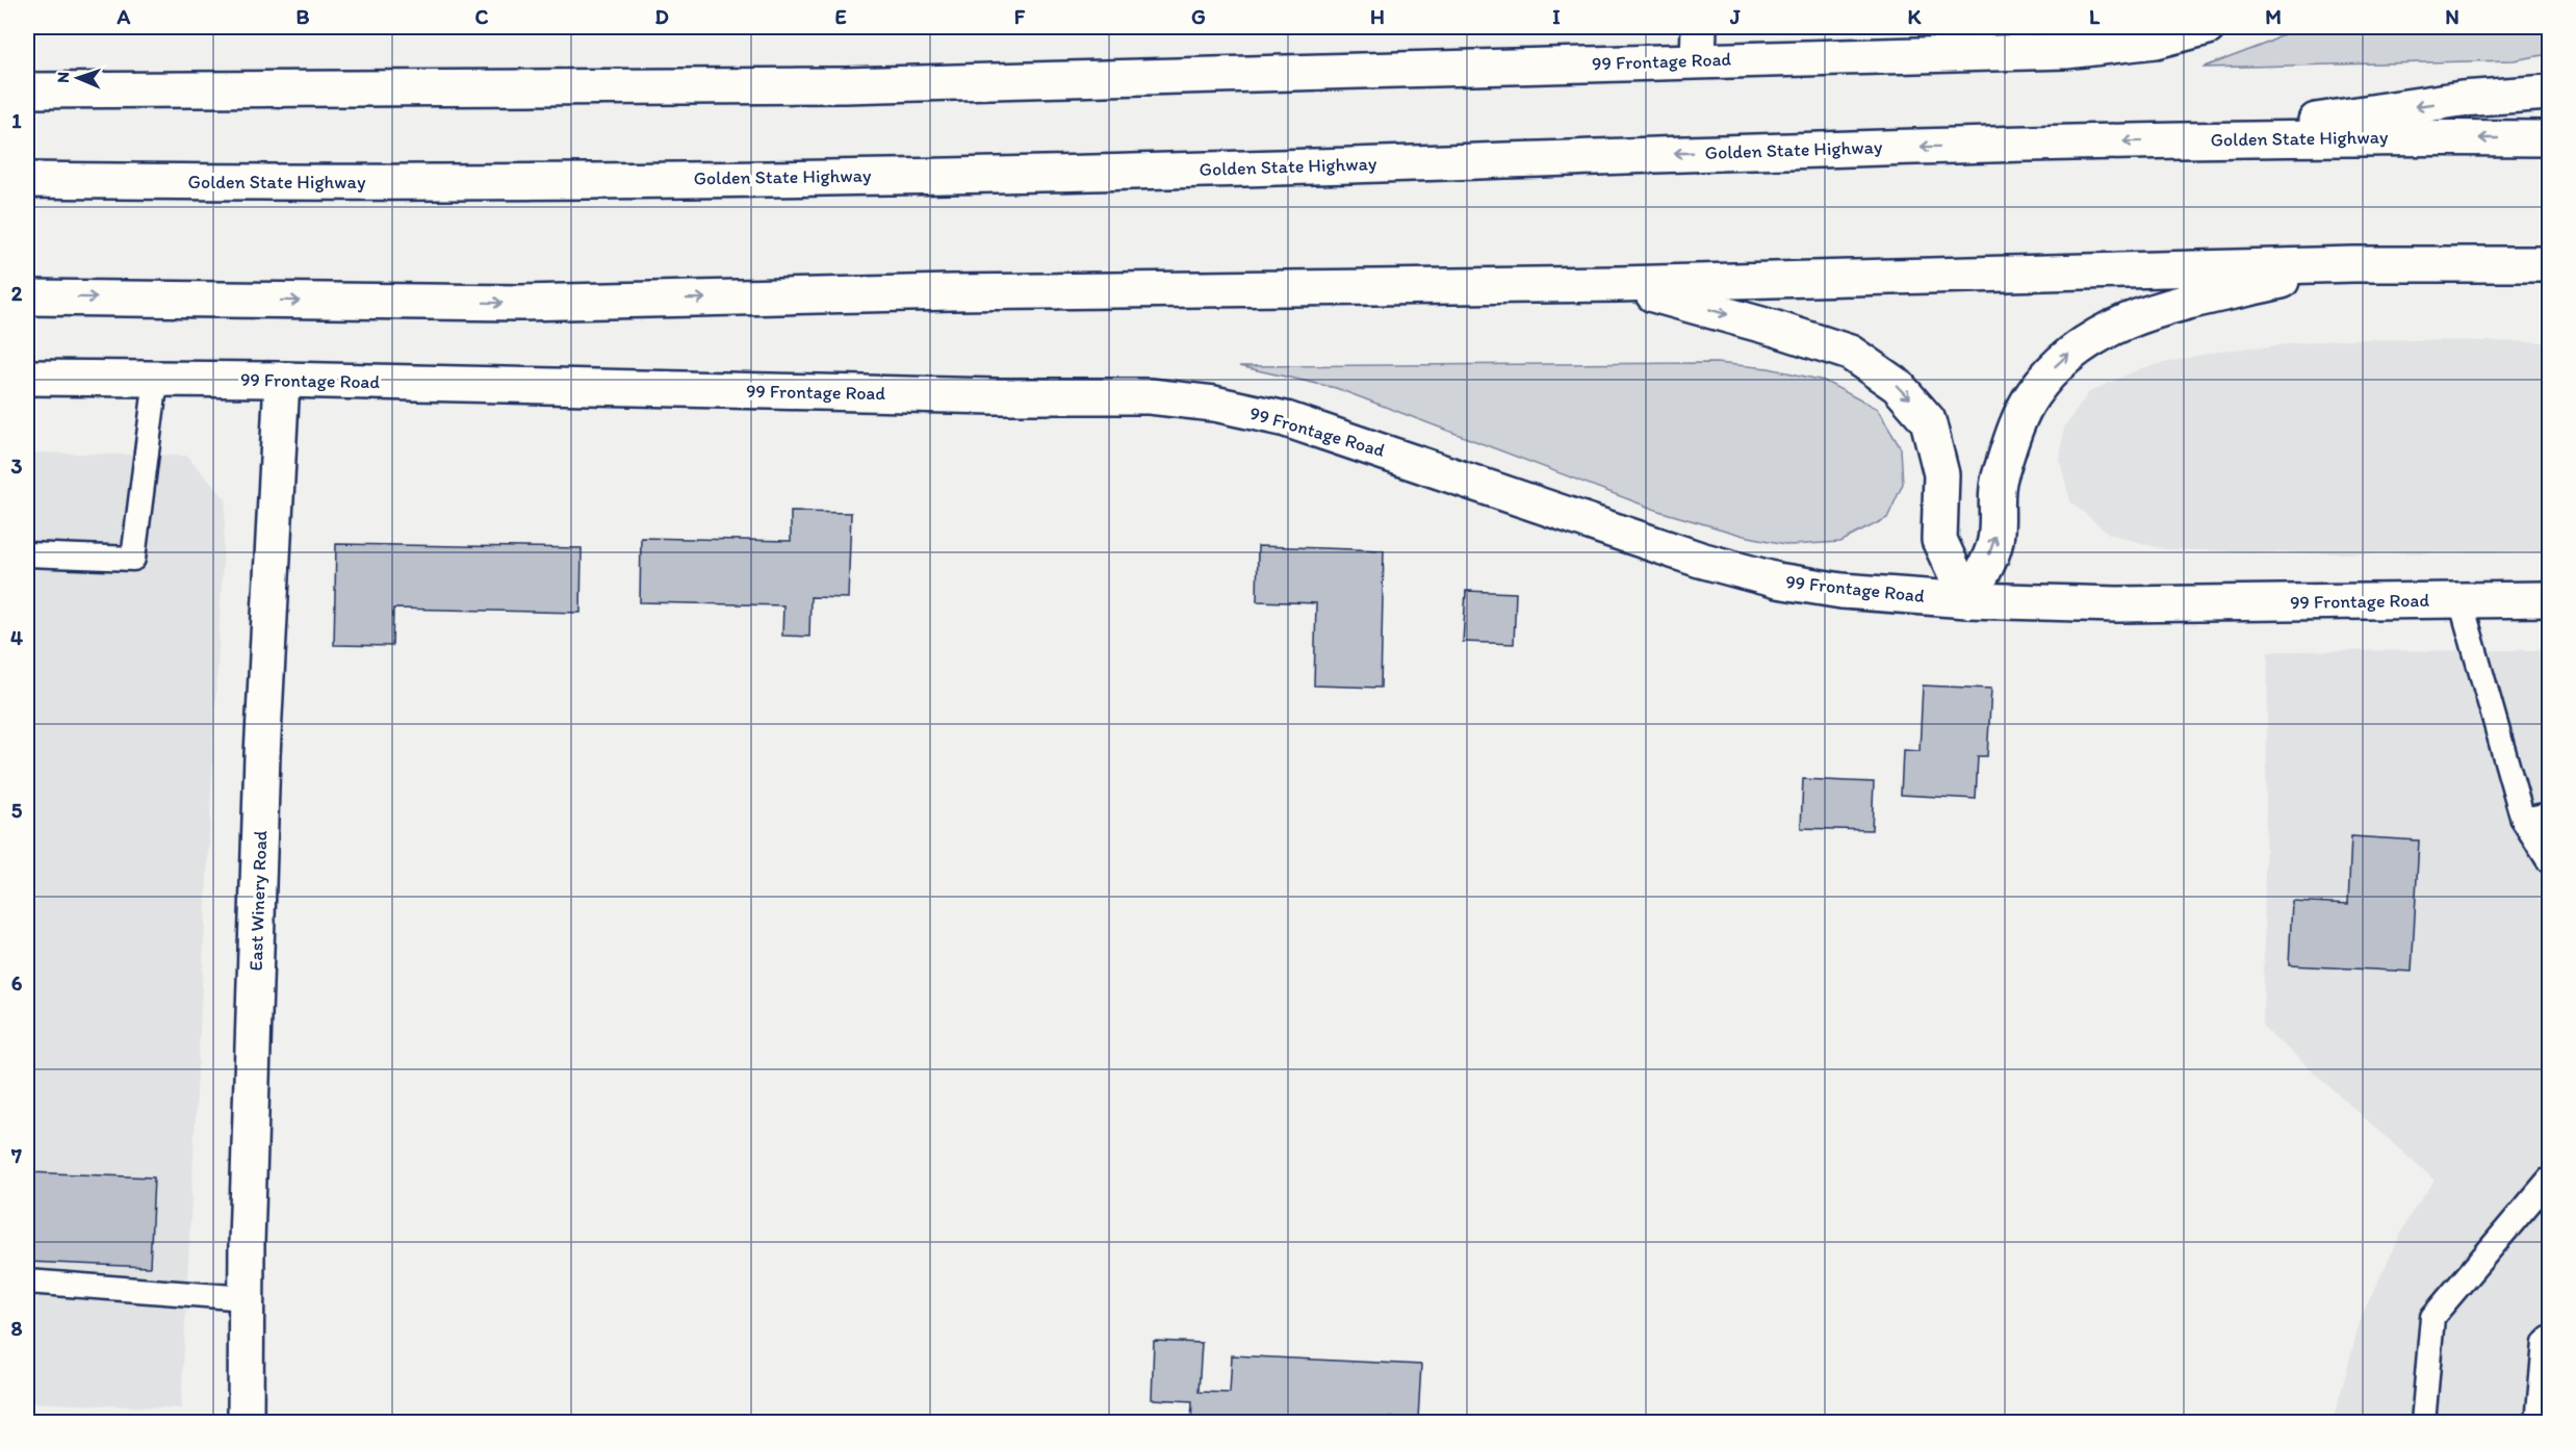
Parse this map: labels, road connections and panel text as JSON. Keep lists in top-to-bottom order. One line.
{"streets":{"main road":["99 Frontage Road","Golden State Highway","East Winery Road"]},"crossings":[["99 Frontage Road","East Winery Road"]],"north":"left","grid":{"columns":["A","B","C","D","E","F","G","H","I","J","K","L","M","N"],"rows":["1","2","3","4","5","6","7","8"]}}
